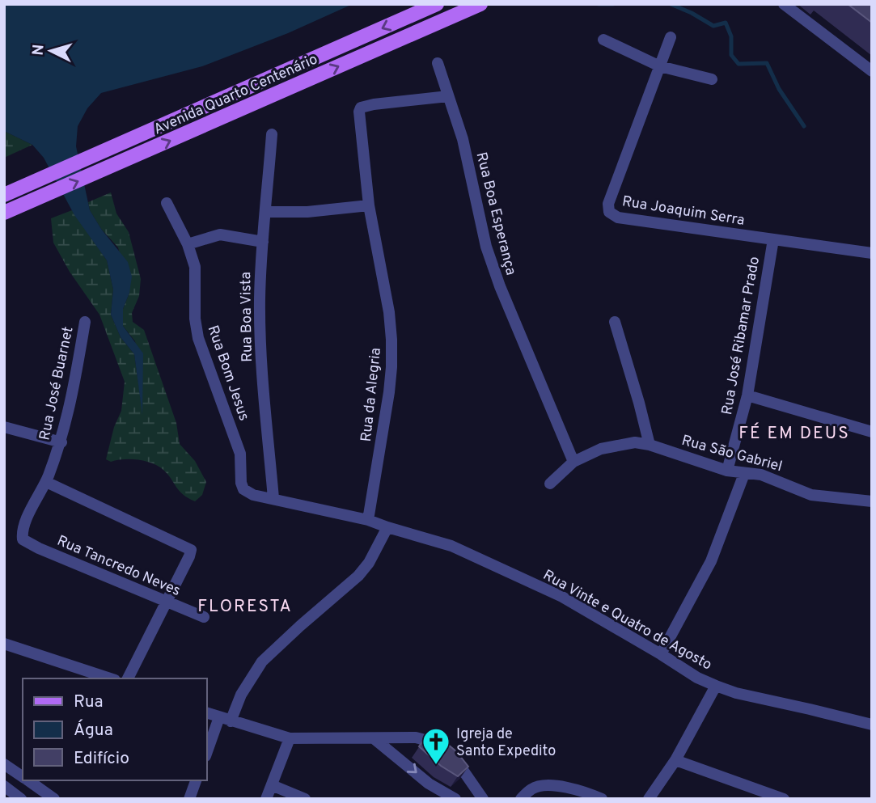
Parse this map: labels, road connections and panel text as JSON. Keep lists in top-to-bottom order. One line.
{"streets":{"main road":["Avenida Quarto Centenário"],"street":["Rua Joaquim Serra","Rua Boa Esperança","Rua Boa Vista","Rua José Ribamar Prado","Rua Bom Jesus","Rua José Buarnet","Rua da Alegria","Rua São Gabriel","Rua Tancredo Neves","Rua Vinte e Quatro de Agosto"]},"crossings":[["Rua Joaquim Serra","Rua José Ribamar Prado"],["Rua Boa Esperança","Rua da Alegria"],["Rua Boa Esperança","Rua São Gabriel"],["Rua Boa Vista","Rua Vinte e Quatro de Agosto"],["Rua José Ribamar Prado","Rua São Gabriel"],["Rua Bom Jesus","Rua Vinte e Quatro de Agosto"],["Rua José Buarnet","Rua Tancredo Neves"],["Rua da Alegria","Rua Vinte e Quatro de Agosto"]],"districts":["FÉ EM DEUS","FLORESTA"],"places":{"church":["Igreja de Santo Expedito"]},"legend":["Rua","Água","Edifício"],"north":"left"}
